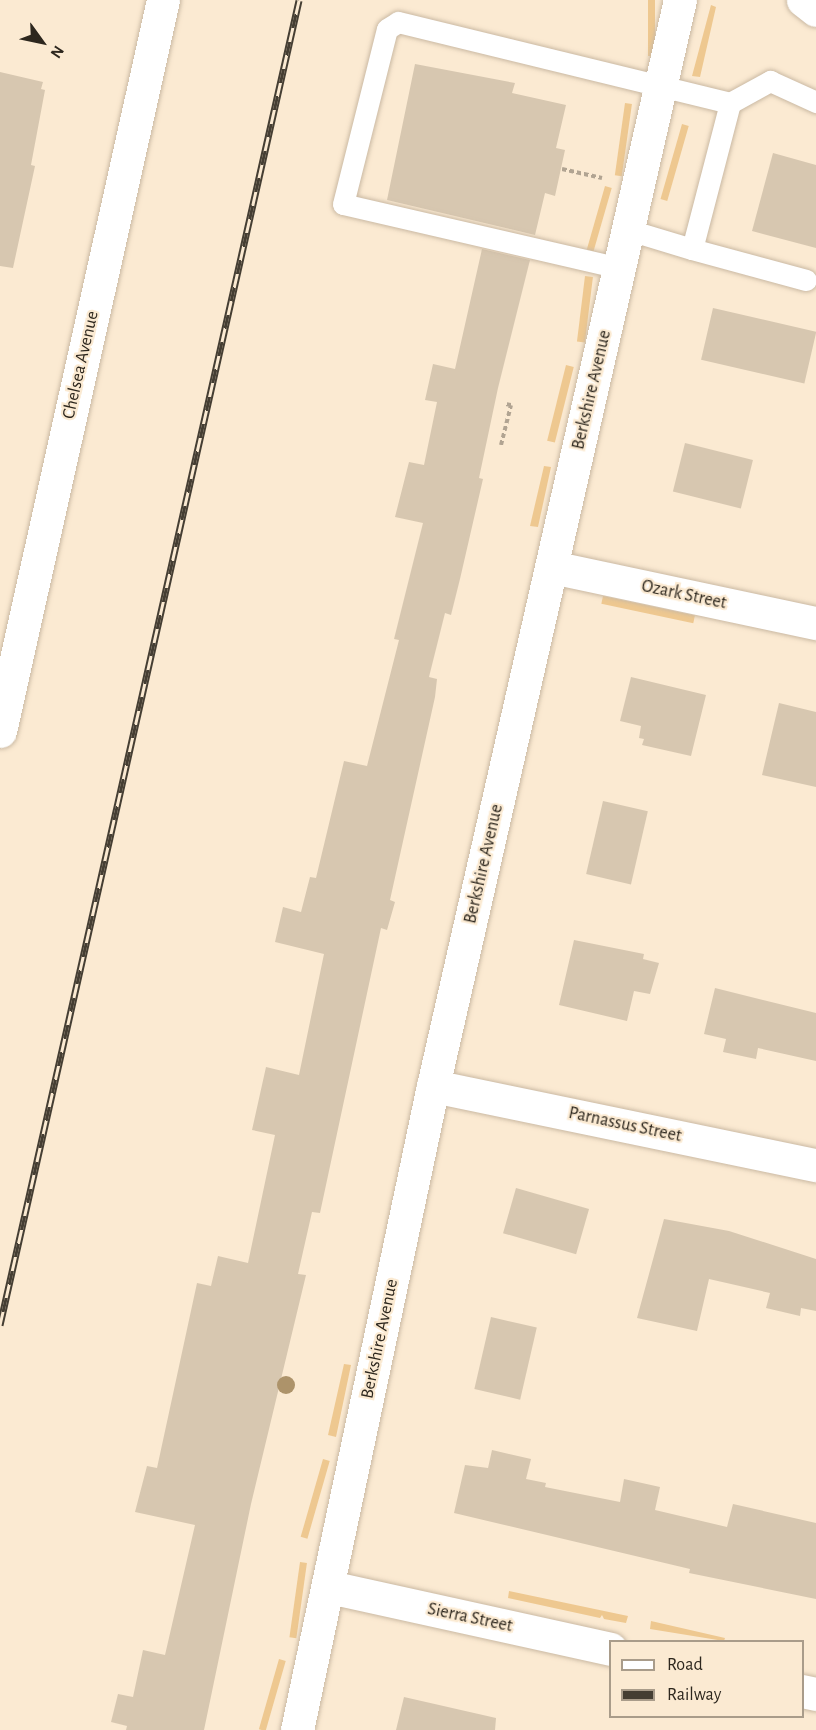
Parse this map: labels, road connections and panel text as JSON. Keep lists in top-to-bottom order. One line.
{"streets":{"street":["Chelsea Avenue","Berkshire Avenue","Ozark Street","Parnassus Street","Sierra Street"]},"crossings":[["Berkshire Avenue","Ozark Street"],["Berkshire Avenue","Parnassus Street"],["Berkshire Avenue","Sierra Street"]],"legend":["Road","Railway"],"north":"bottom right"}
